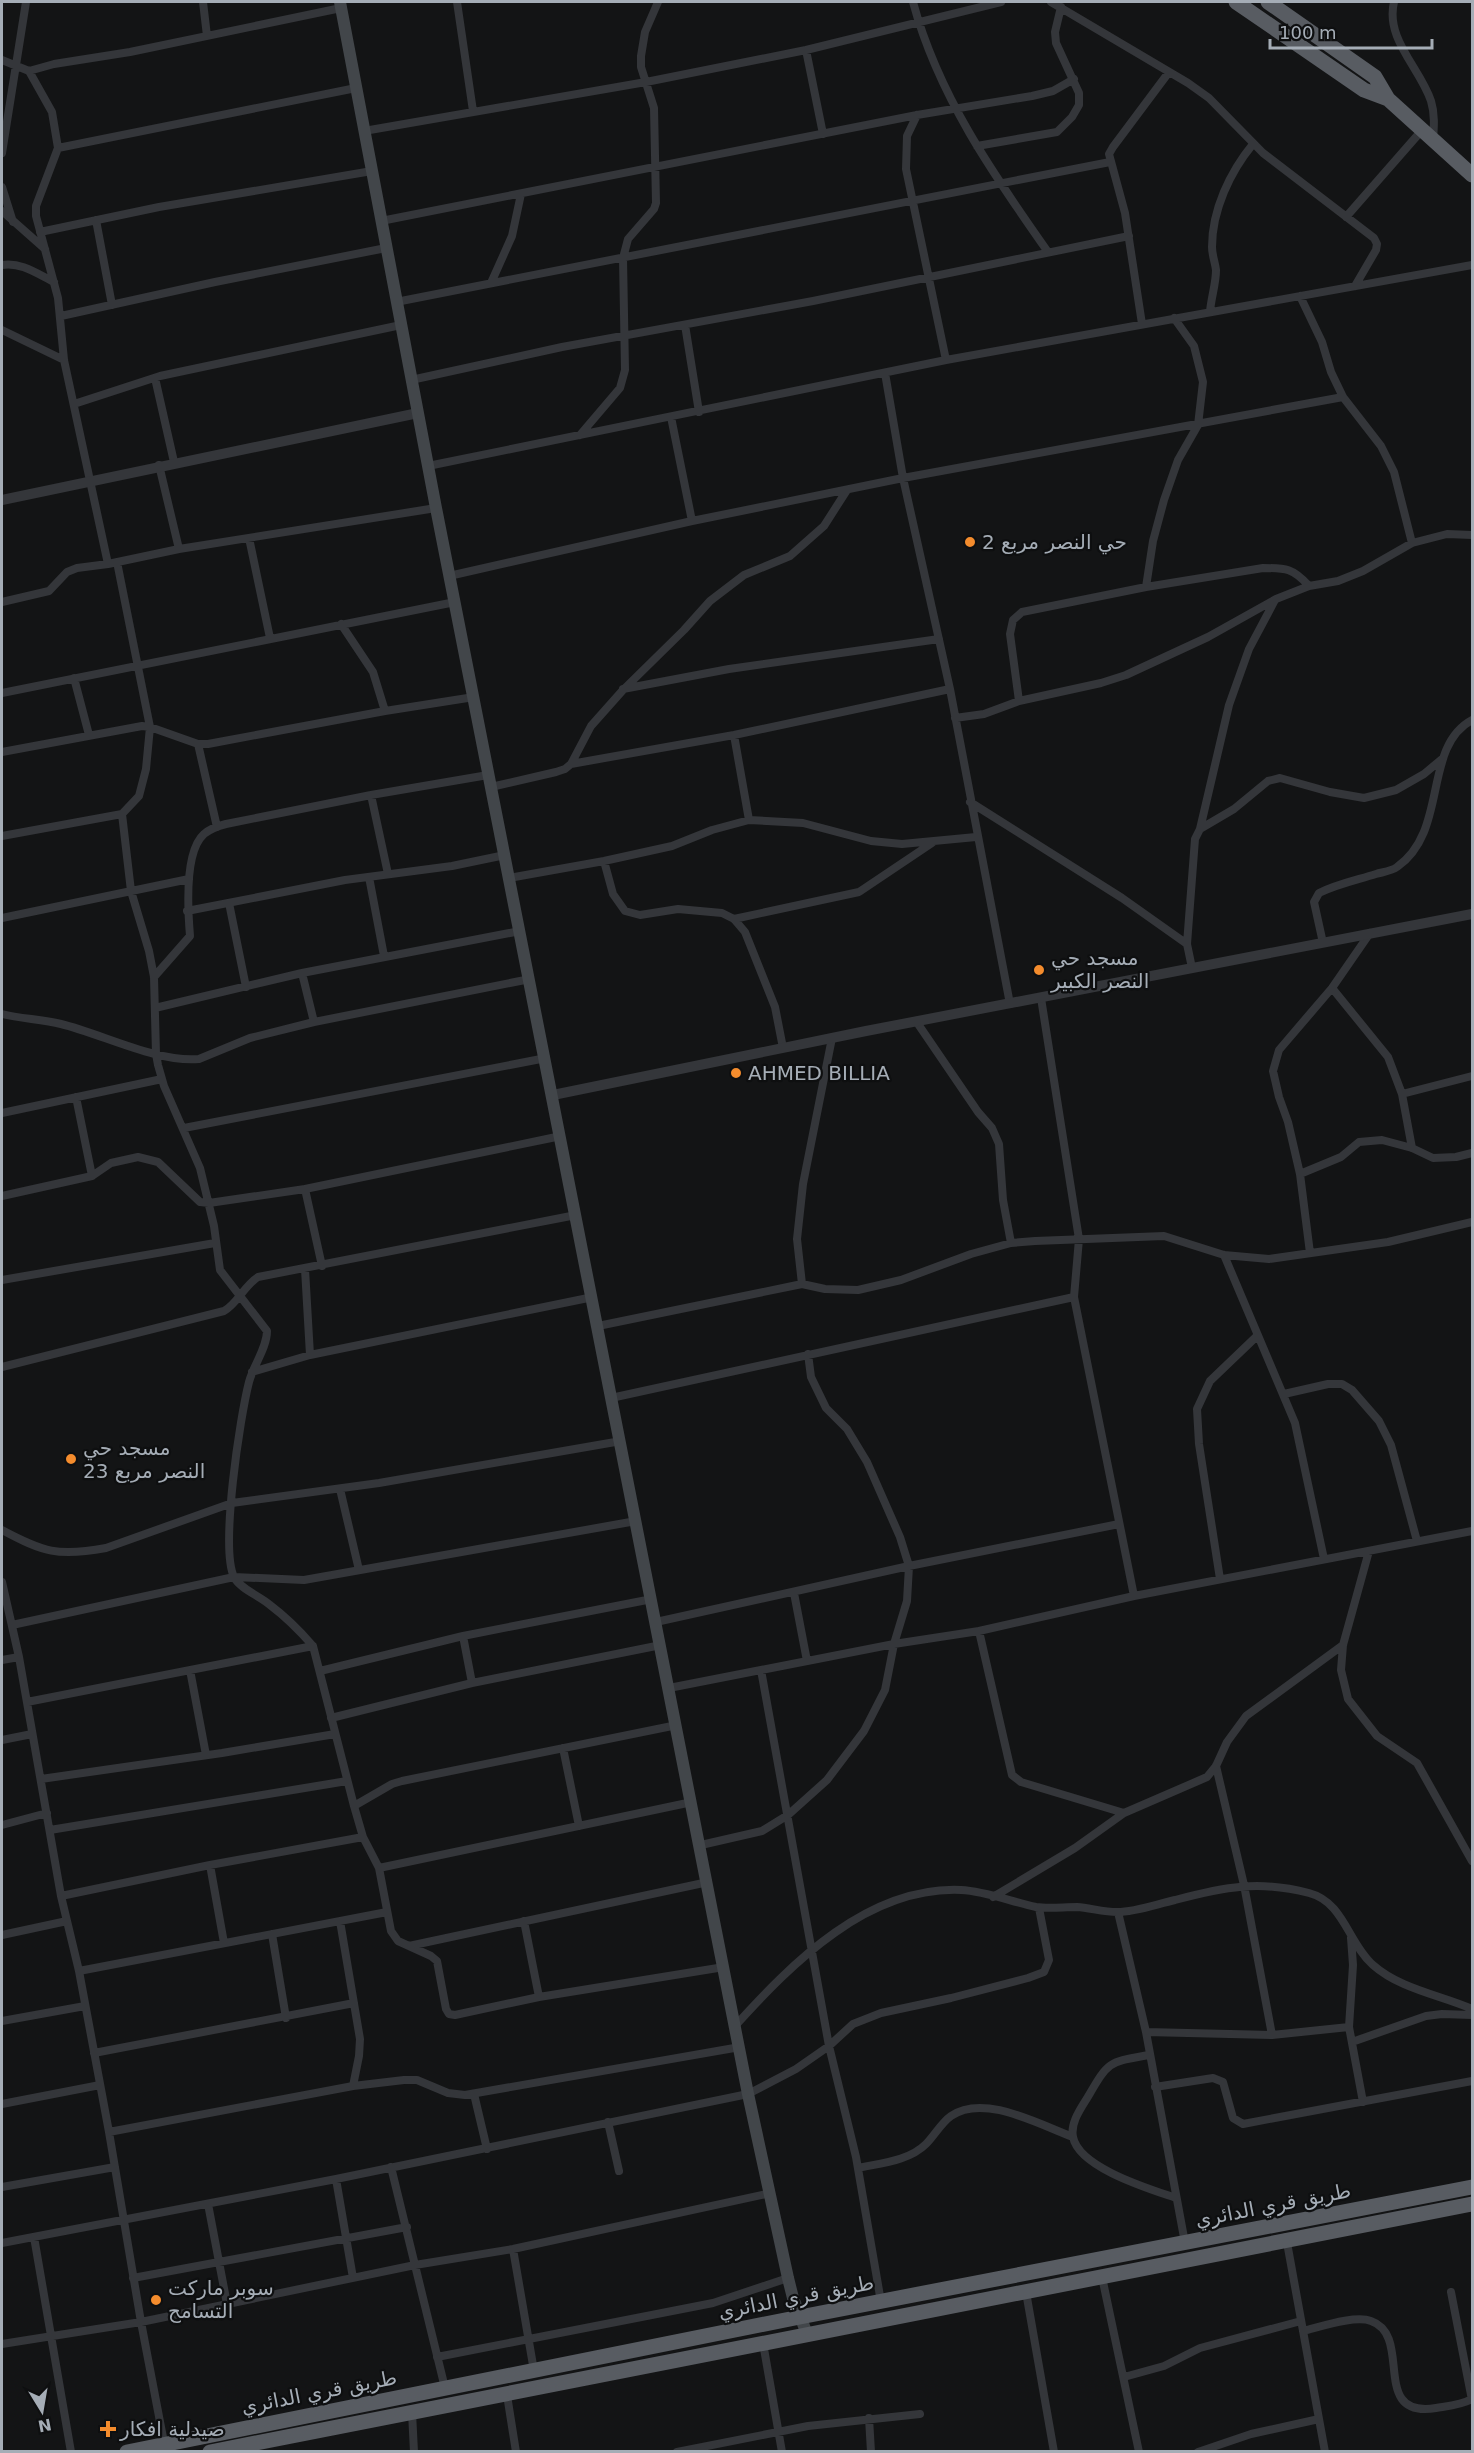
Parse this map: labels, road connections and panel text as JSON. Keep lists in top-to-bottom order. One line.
{"streets":{"highway":["طريق قري الدائري"]},"places":{"other":["حي النصر مربع 2","مسجد حي النصر الكبير","AHMED BILLIA","مسجد حي النصر مربع 23","سوبر ماركت التسامح"],"health":["صيدلية افكار"]},"scale_bar":"100 m","north":"bottom"}
